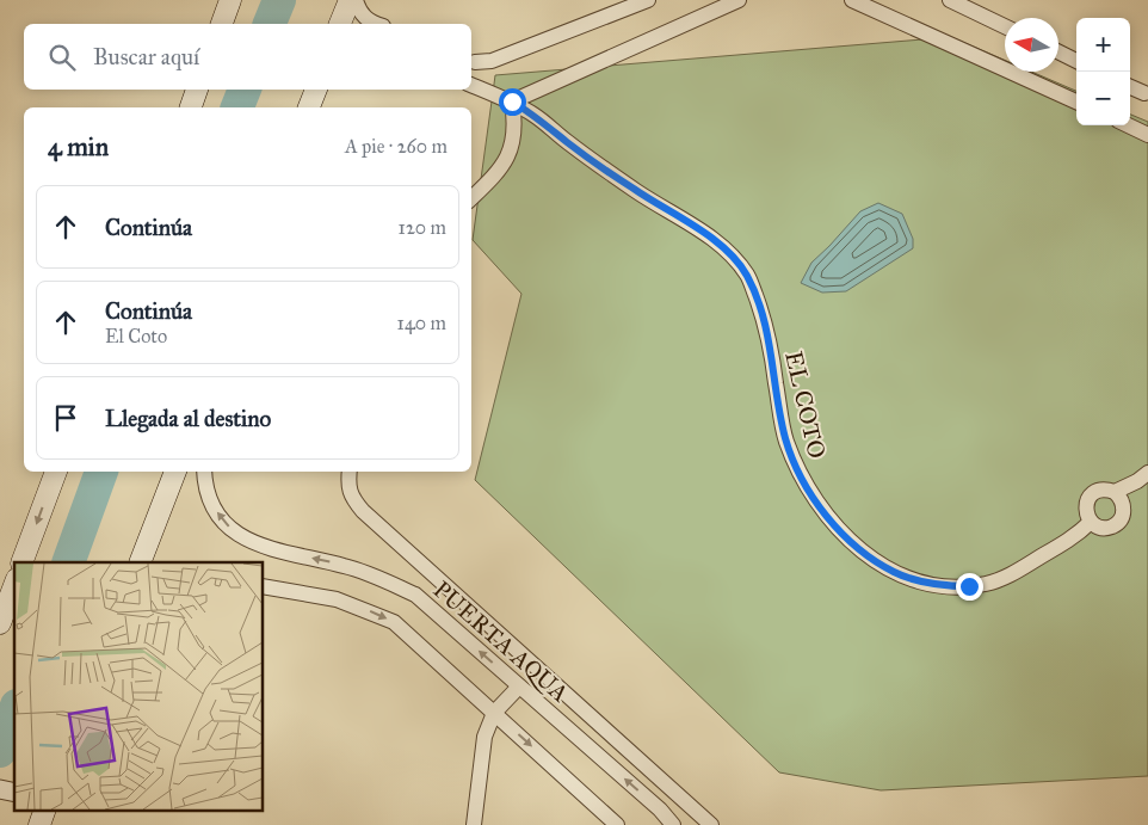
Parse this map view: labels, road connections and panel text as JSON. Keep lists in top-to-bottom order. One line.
{"streets":{"street":["EL COTO","PUERTA AQUA"]},"north":"left","page":{"map_buttons":["+","−"],"search":"Buscar aquí","heading":["4 min","A pie · 260 m"],"list":[["Continúa","120 m"],["Continúa","El Coto","140 m"],"Llegada al destino"]}}
